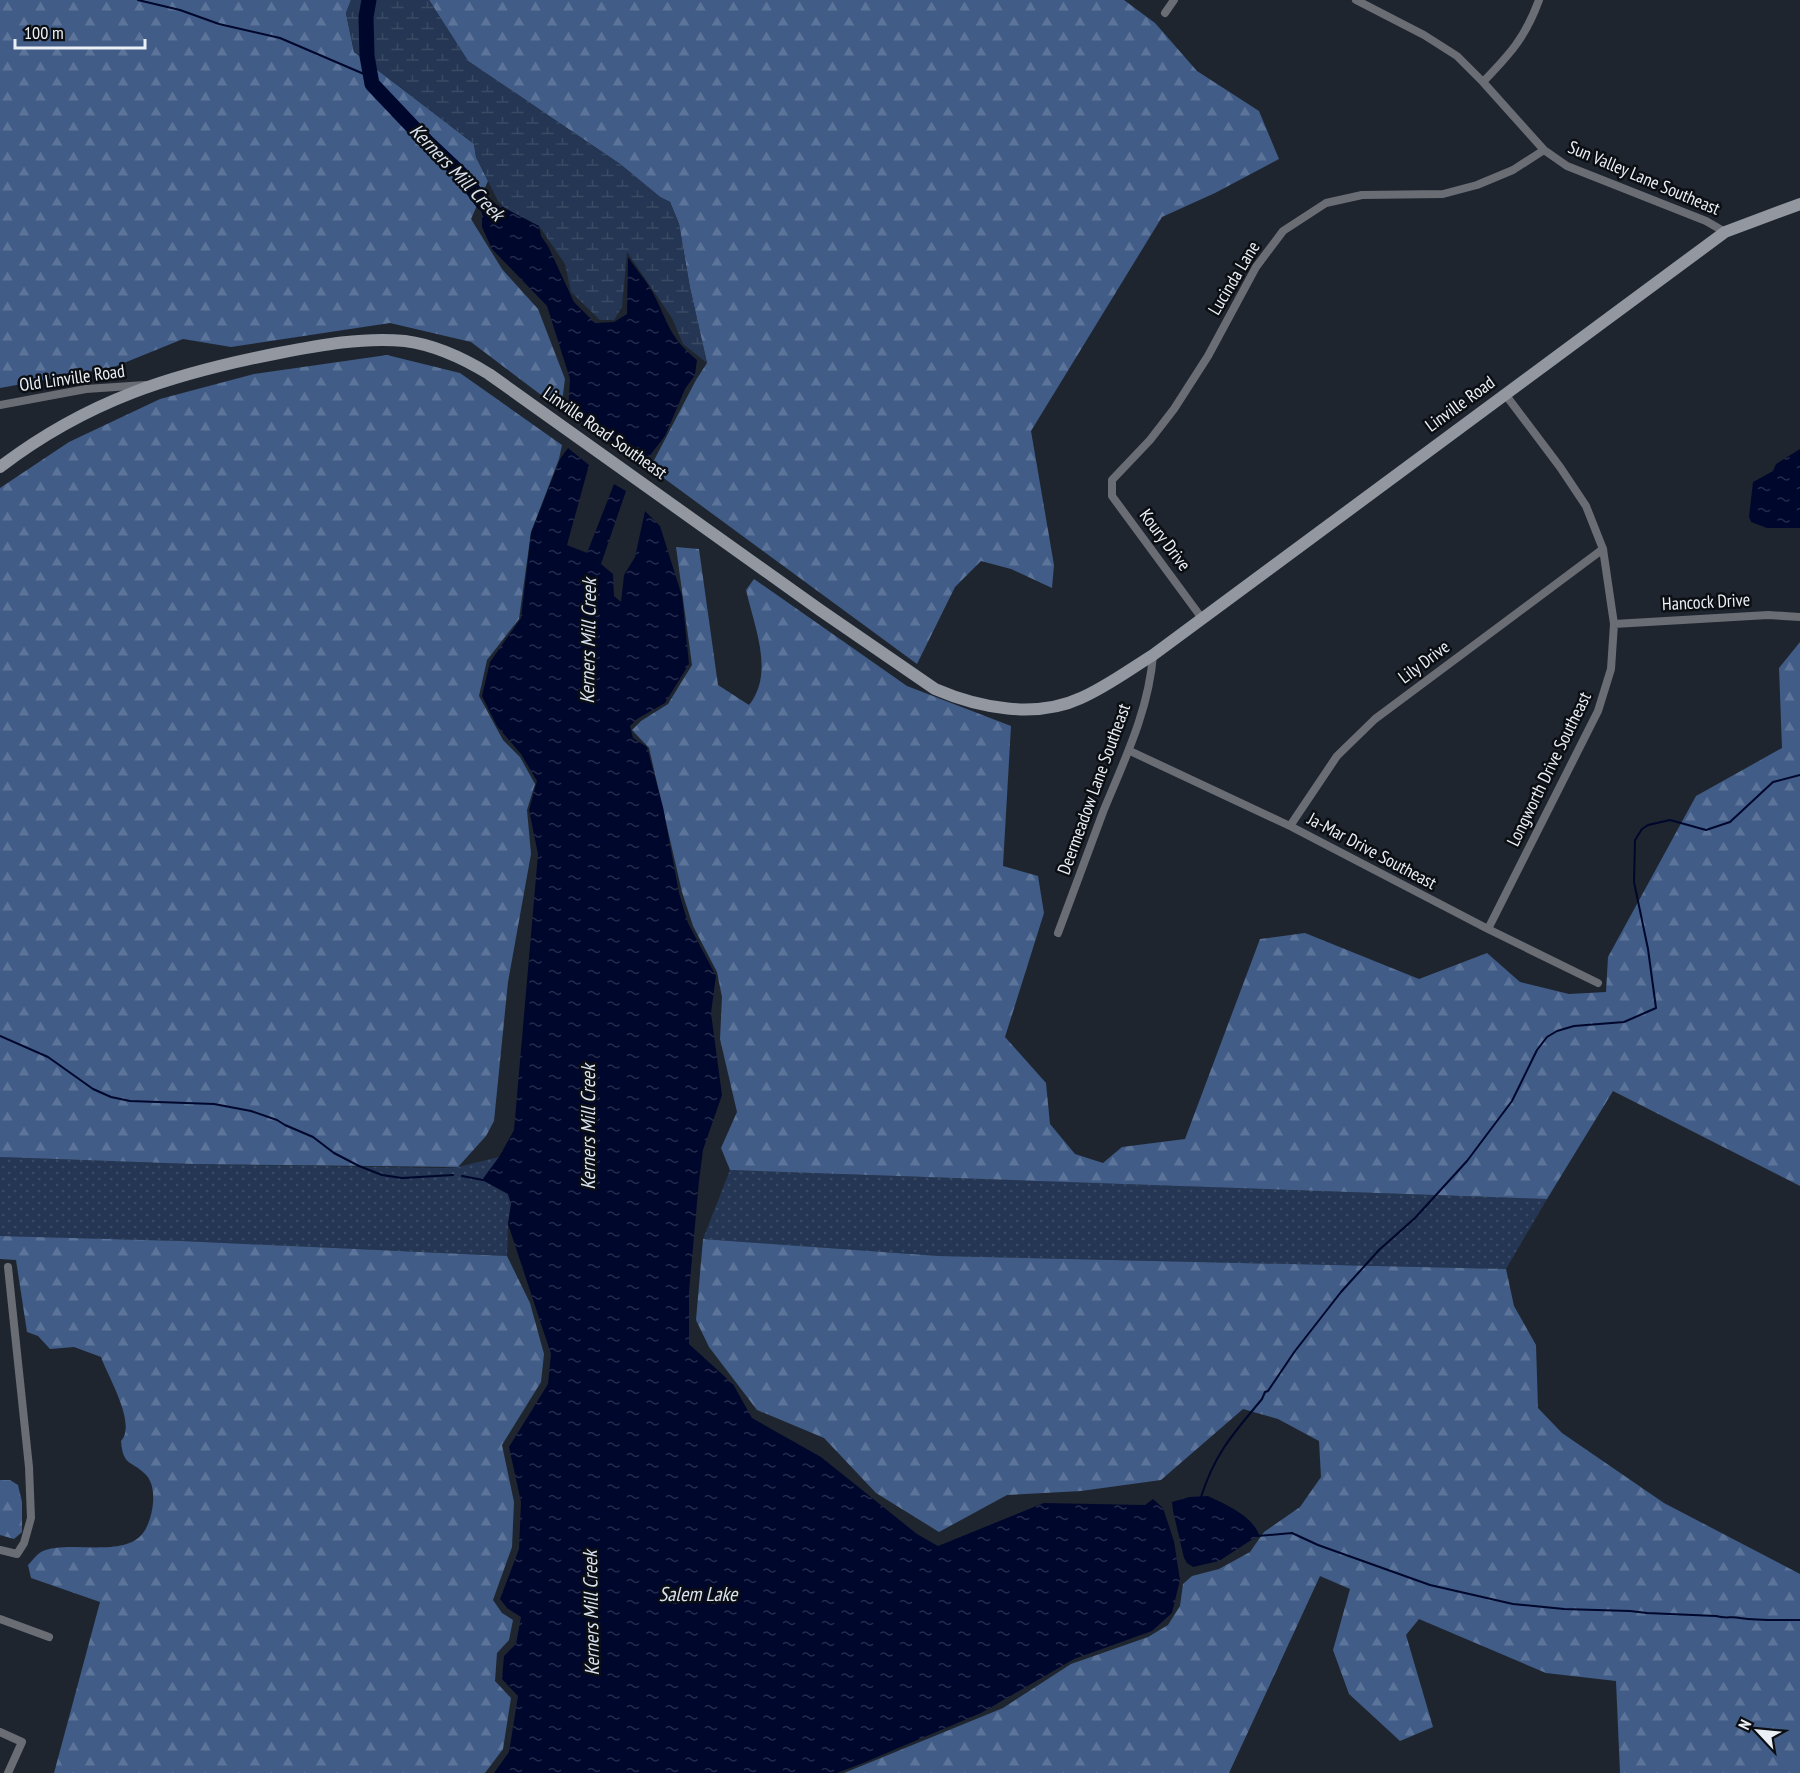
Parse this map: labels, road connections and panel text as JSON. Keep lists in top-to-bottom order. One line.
{"streets":{"main road":["Linville Road","Linville Road Southeast"],"street":["Sun Valley Lane Southeast","Lucinda Lane","Old Linville Road","Koury Drive","Hancock Drive","Lily Drive","Longworth Drive Southeast","Deermeadow Lane Southeast","Ja-Mar Drive Southeast"]},"crossings":[["Sun Valley Lane Southeast","Lucinda Lane"],["Sun Valley Lane Southeast","Linville Road"],["Lucinda Lane","Koury Drive"],["Old Linville Road","Linville Road Southeast"],["Linville Road","Linville Road Southeast"],["Linville Road","Koury Drive"],["Linville Road","Longworth Drive Southeast"],["Linville Road","Deermeadow Lane Southeast"],["Linville Road Southeast","Deermeadow Lane Southeast"],["Hancock Drive","Longworth Drive Southeast"],["Lily Drive","Longworth Drive Southeast"],["Lily Drive","Ja-Mar Drive Southeast"],["Longworth Drive Southeast","Ja-Mar Drive Southeast"],["Deermeadow Lane Southeast","Ja-Mar Drive Southeast"]],"water":["Kerners Mill Creek","Salem Lake"],"scale_bar":"100 m","north":"top left"}
